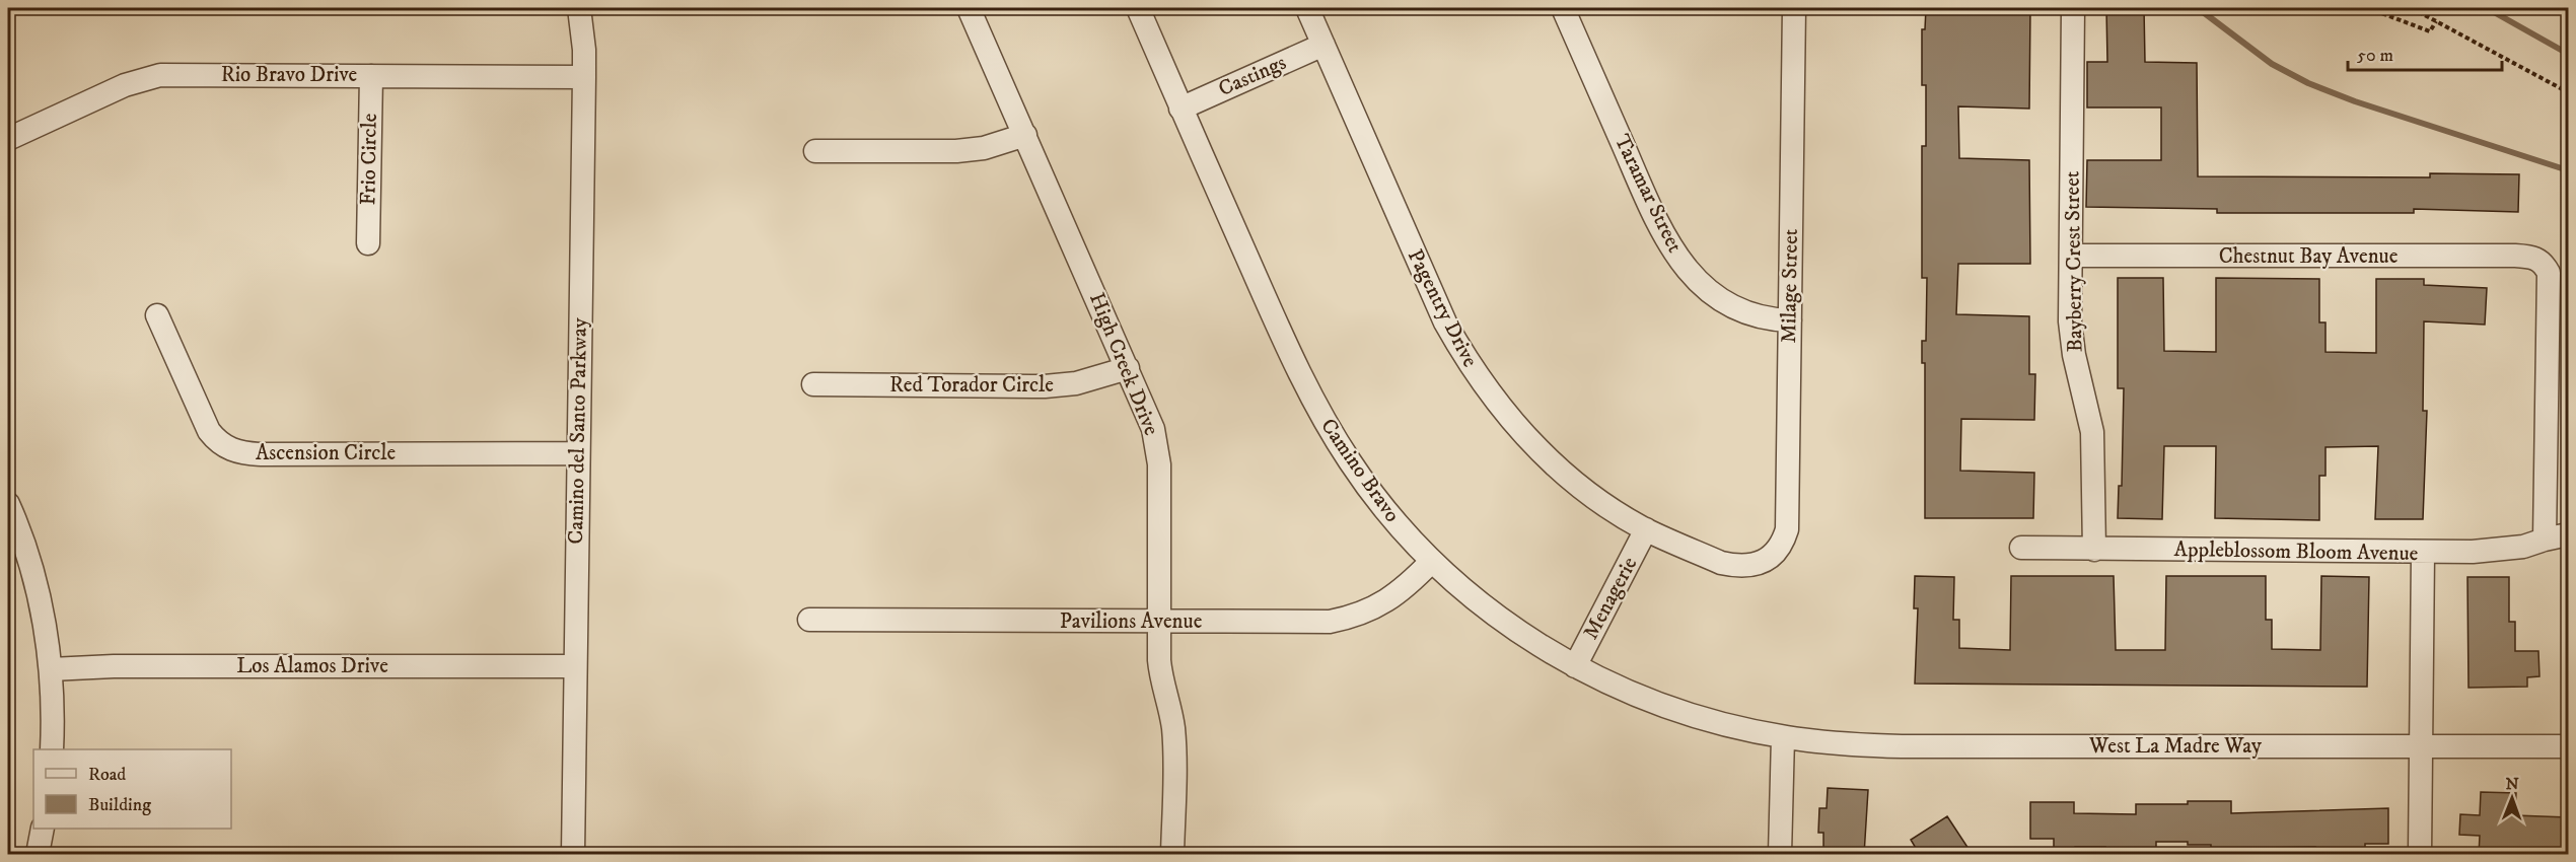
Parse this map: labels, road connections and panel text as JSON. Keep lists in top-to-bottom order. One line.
{"streets":{"street":["Rio Bravo Drive","Castings","Frio Circle","Taramar Street","Chestnut Bay Avenue","Bayberry Crest Street","Milage Street","Pagentry Drive","High Creek Drive","Red Torador Circle","Camino del Santo Parkway","Ascension Circle","Camino Bravo","Appleblossom Bloom Avenue","Menagerie","Pavilions Avenue","Los Alamos Drive","West La Madre Way"]},"crossings":[["Rio Bravo Drive","Frio Circle"],["Rio Bravo Drive","Camino del Santo Parkway"],["Castings","Pagentry Drive"],["Castings","Camino Bravo"],["Taramar Street","Milage Street"],["Chestnut Bay Avenue","Bayberry Crest Street"],["Chestnut Bay Avenue","Appleblossom Bloom Avenue"],["Bayberry Crest Street","Appleblossom Bloom Avenue"],["Milage Street","Pagentry Drive"],["Pagentry Drive","Menagerie"],["High Creek Drive","Red Torador Circle"],["High Creek Drive","Pavilions Avenue"],["Camino del Santo Parkway","Ascension Circle"],["Camino del Santo Parkway","Los Alamos Drive"],["Camino Bravo","Menagerie"],["Camino Bravo","Pavilions Avenue"],["Camino Bravo","West La Madre Way"]],"legend":["Road","Building"],"scale_bar":"50 m","north":"top"}
